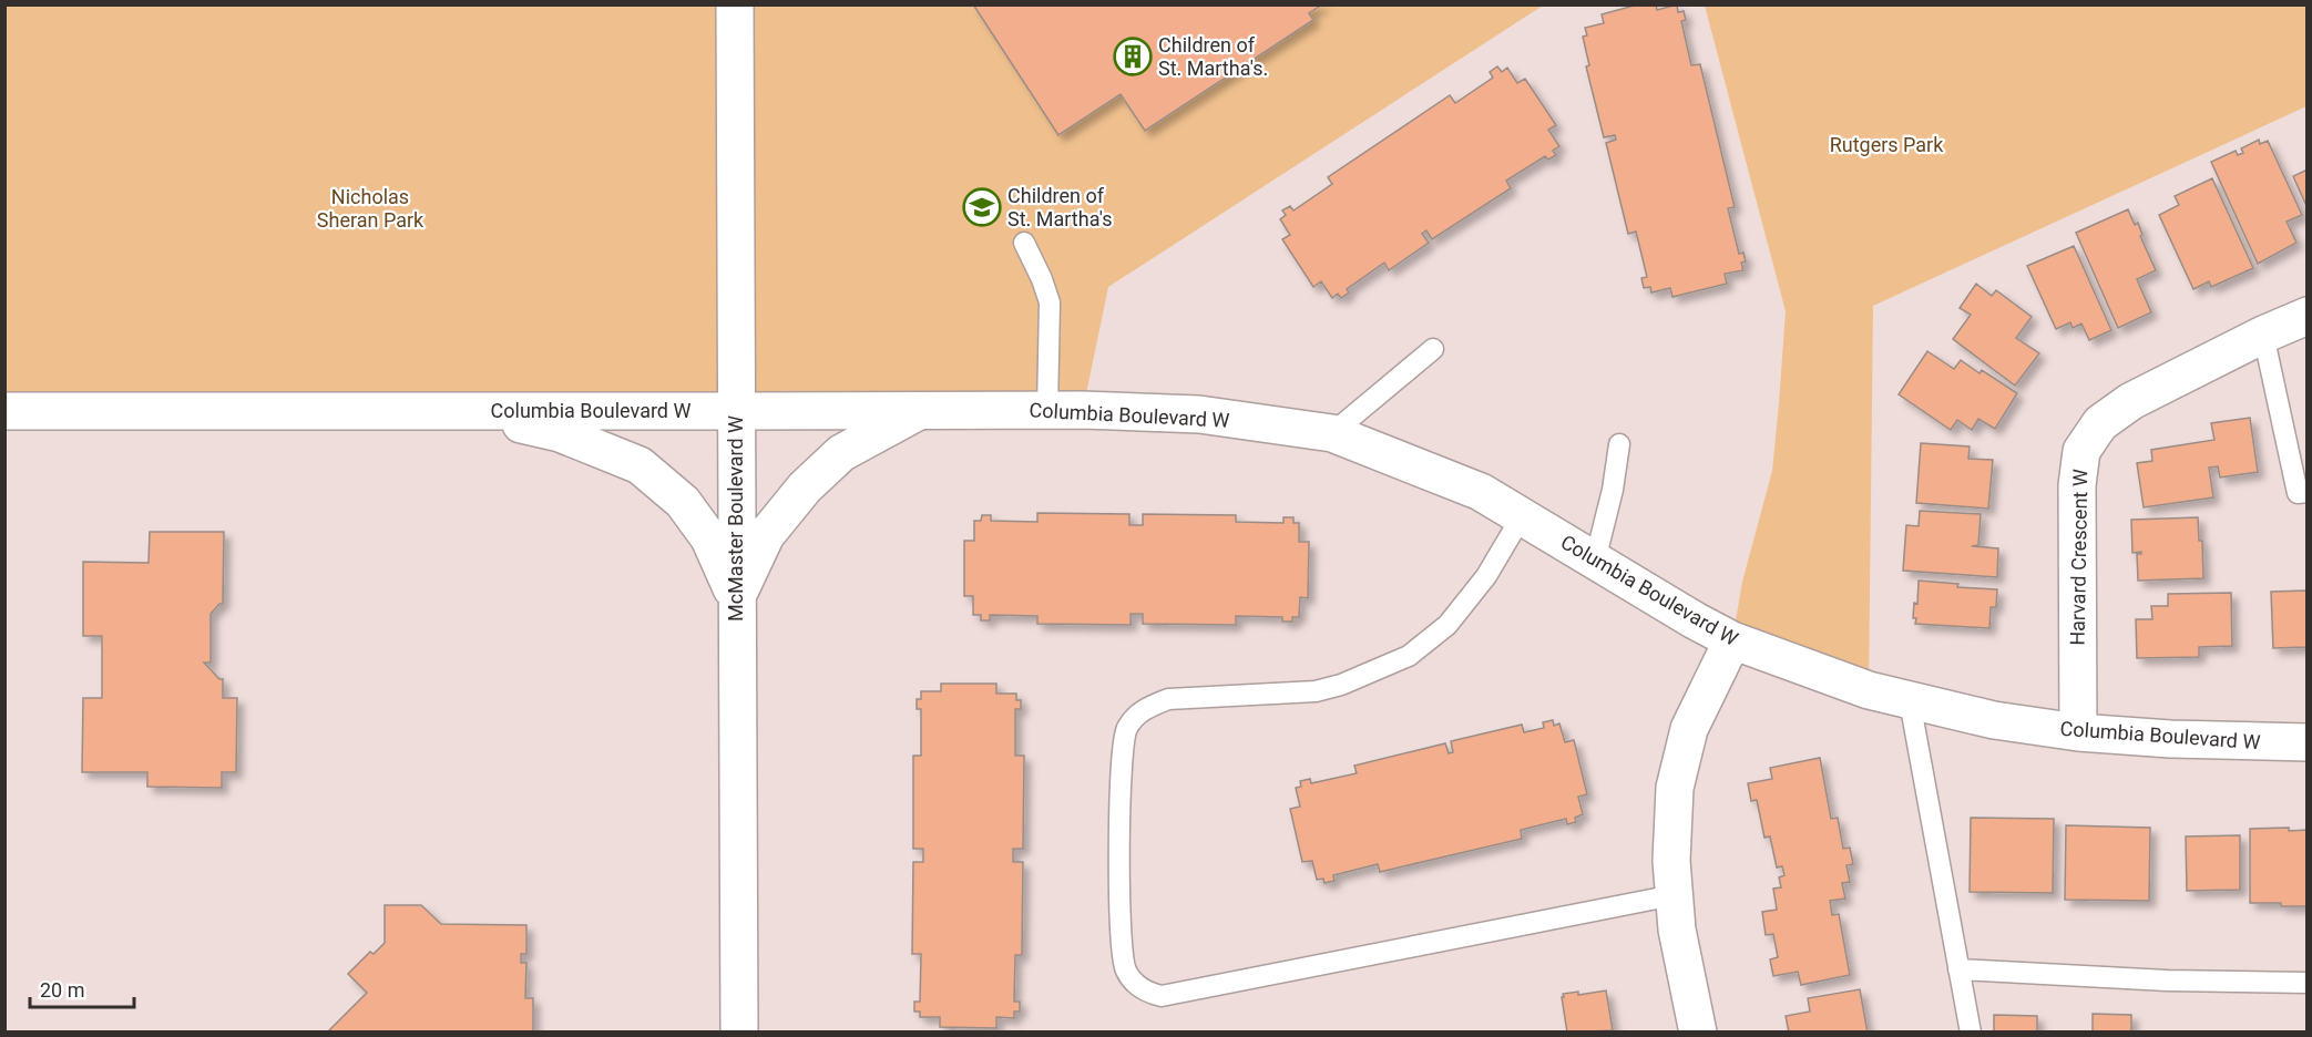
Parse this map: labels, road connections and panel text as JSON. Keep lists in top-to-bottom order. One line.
{"streets":{"street":["Columbia Boulevard W","McMaster Boulevard W","Harvard Crescent W"]},"crossings":[["Columbia Boulevard W","McMaster Boulevard W"],["Columbia Boulevard W","Harvard Crescent W"]],"parks":["Rutgers Park","Nicholas Sheran Park"],"places":{"building":["Children of St. Martha's."],"school or university":["Children of St. Martha's"]},"scale_bar":"20 m"}
